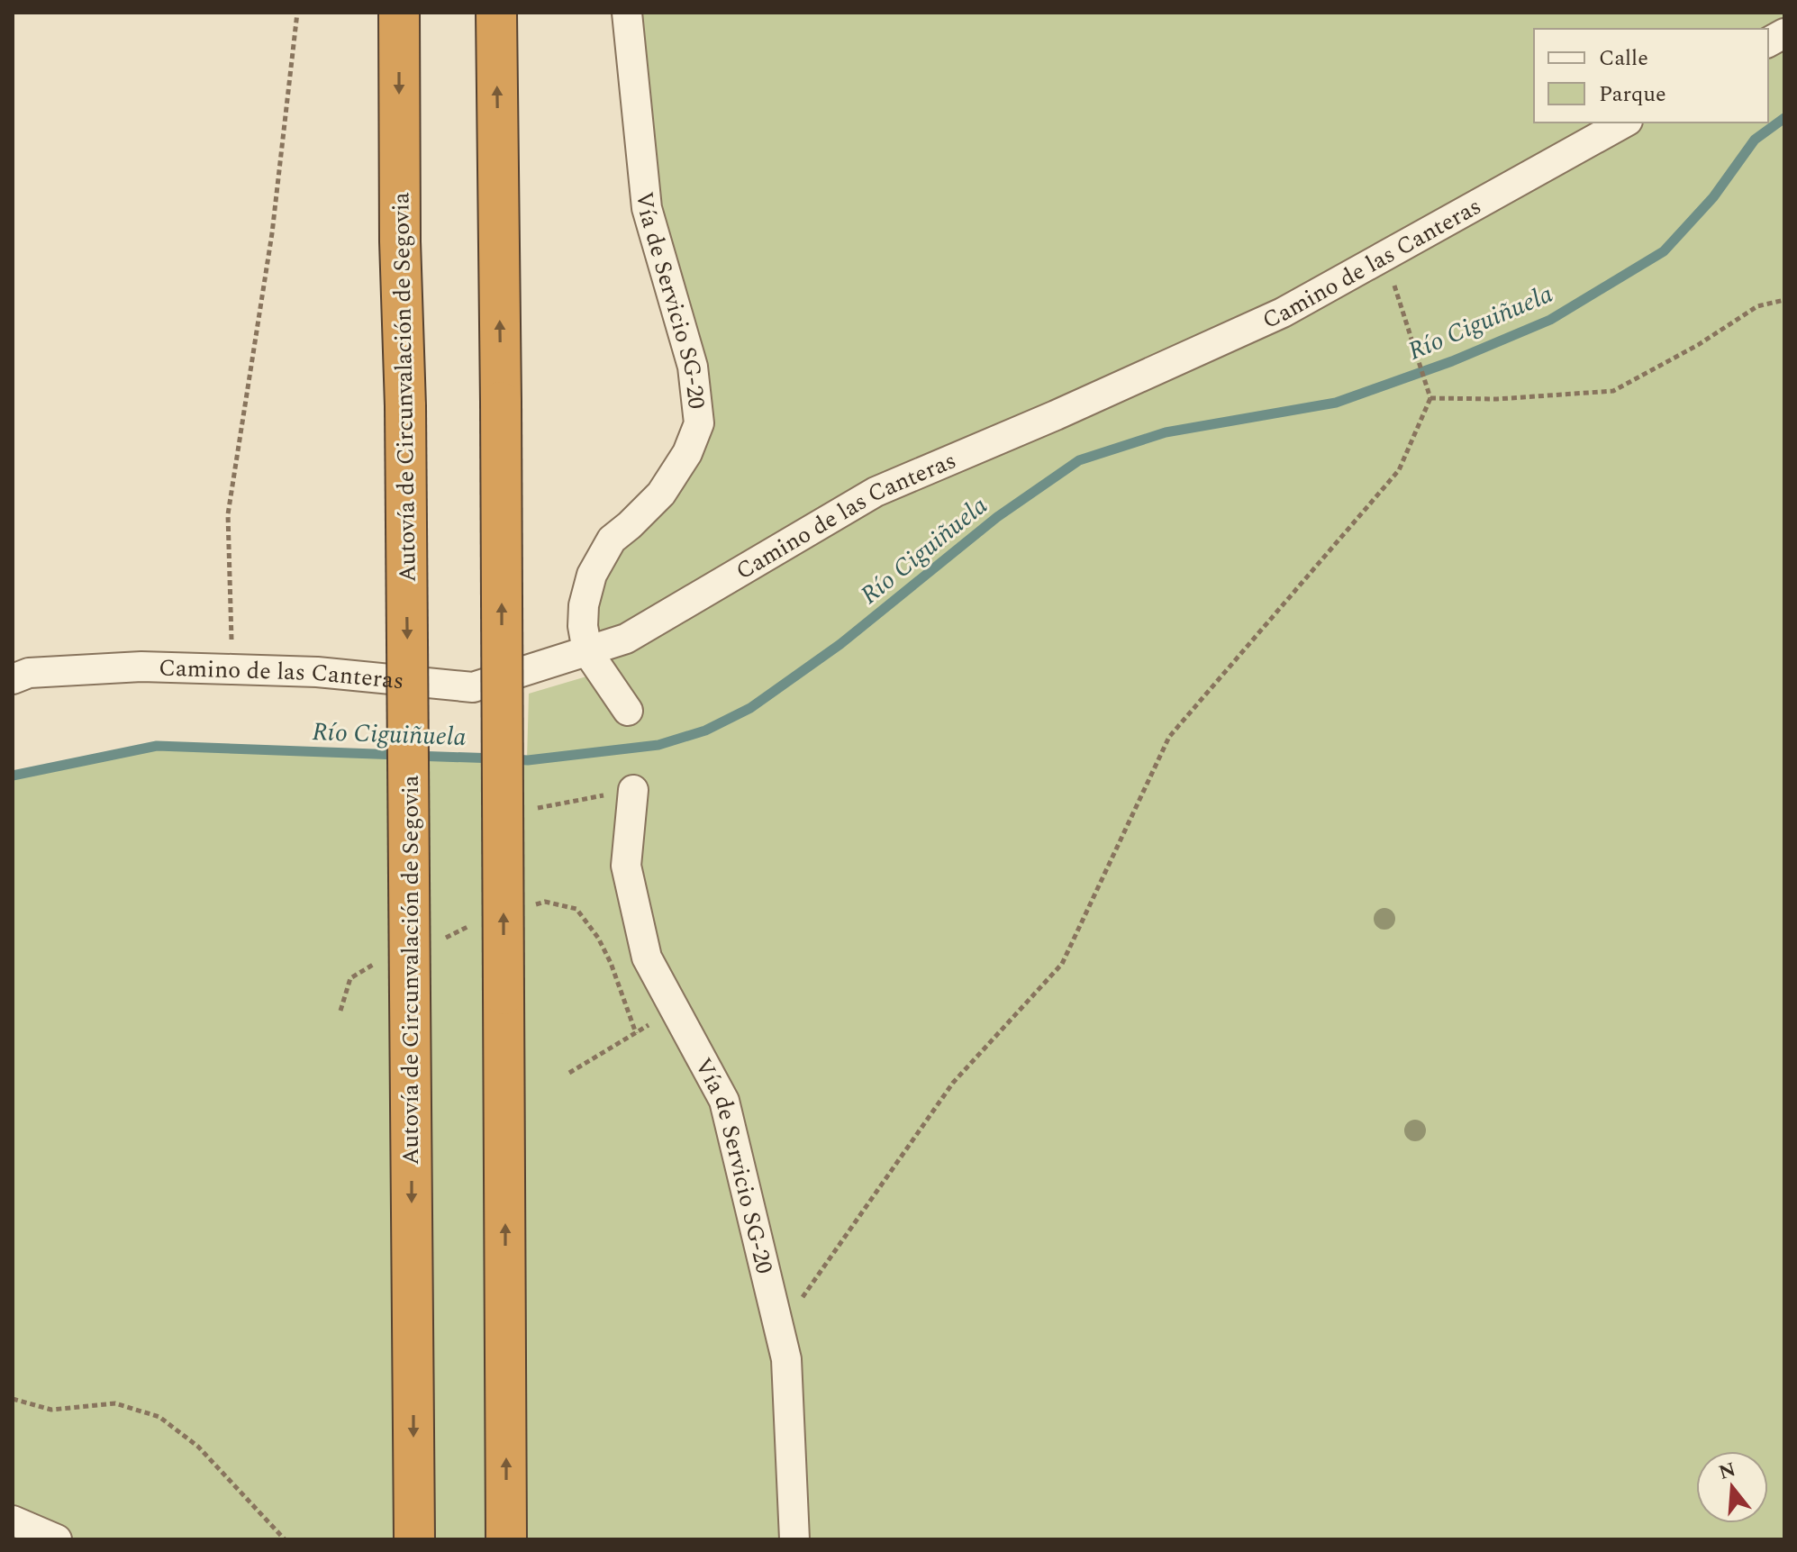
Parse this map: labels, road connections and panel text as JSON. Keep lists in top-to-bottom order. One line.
{"streets":{"highway":["Autovía de Circunvalación de Segovia"],"street":["Camino de las Canteras","Vía de Servicio SG-20"]},"crossings":[["Camino de las Canteras","Vía de Servicio SG-20"]],"water":["Río Ciguiñuela"],"legend":["Calle","Parque"],"north":"top"}
